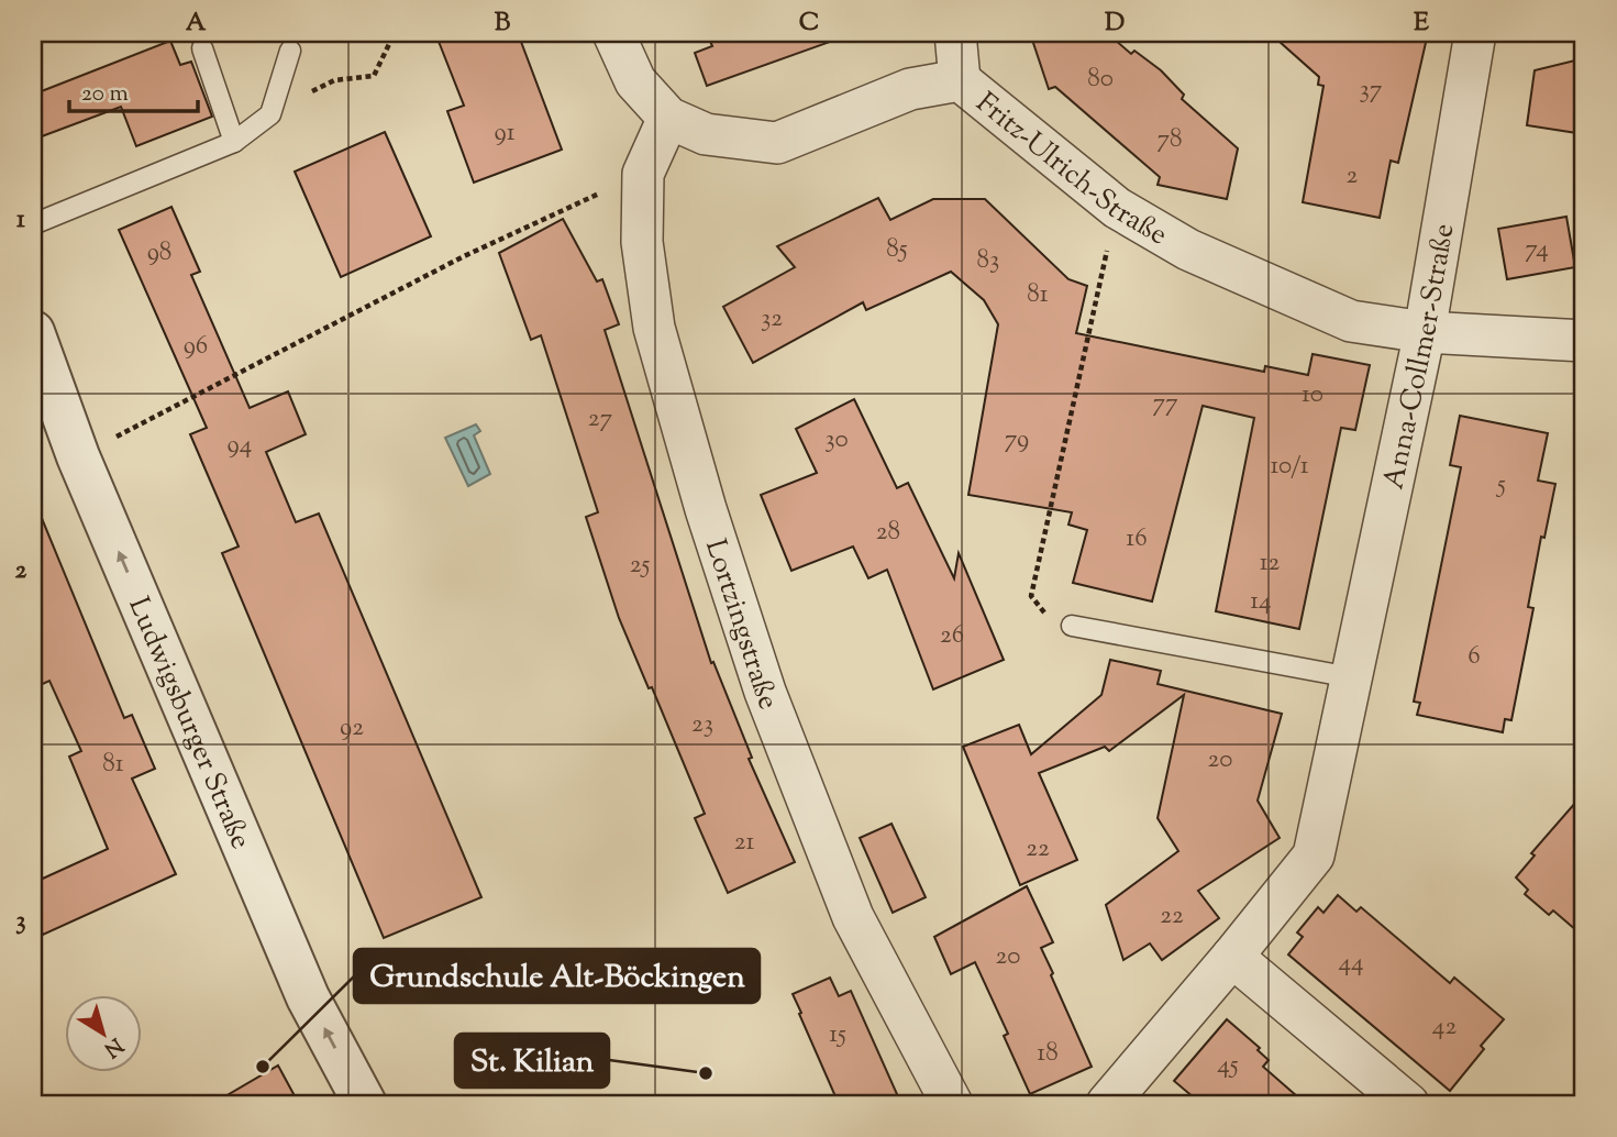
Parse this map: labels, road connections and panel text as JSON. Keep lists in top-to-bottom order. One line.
{"streets":{"street":["Fritz-Ulrich-Straße","Anna-Collmer-Straße","Lortzingstraße","Ludwigsburger Straße"]},"crossings":[["Fritz-Ulrich-Straße","Anna-Collmer-Straße"],["Fritz-Ulrich-Straße","Lortzingstraße"]],"one_way":["Ludwigsburger Straße"],"places":["Grundschule Alt-Böckingen","St. Kilian"],"house_numbers":["80","37","91","78","2","85","74","98","83","81","32","96","10","77","27","30","79","94","10/1","5","28","16","12","25","14","26","6","23","92","20","81","21","22","22","20","44","42","15","18","45"],"scale_bar":"20 m","north":"bottom right","grid":{"columns":["A","B","C","D","E"],"rows":["1","2","3"]}}
